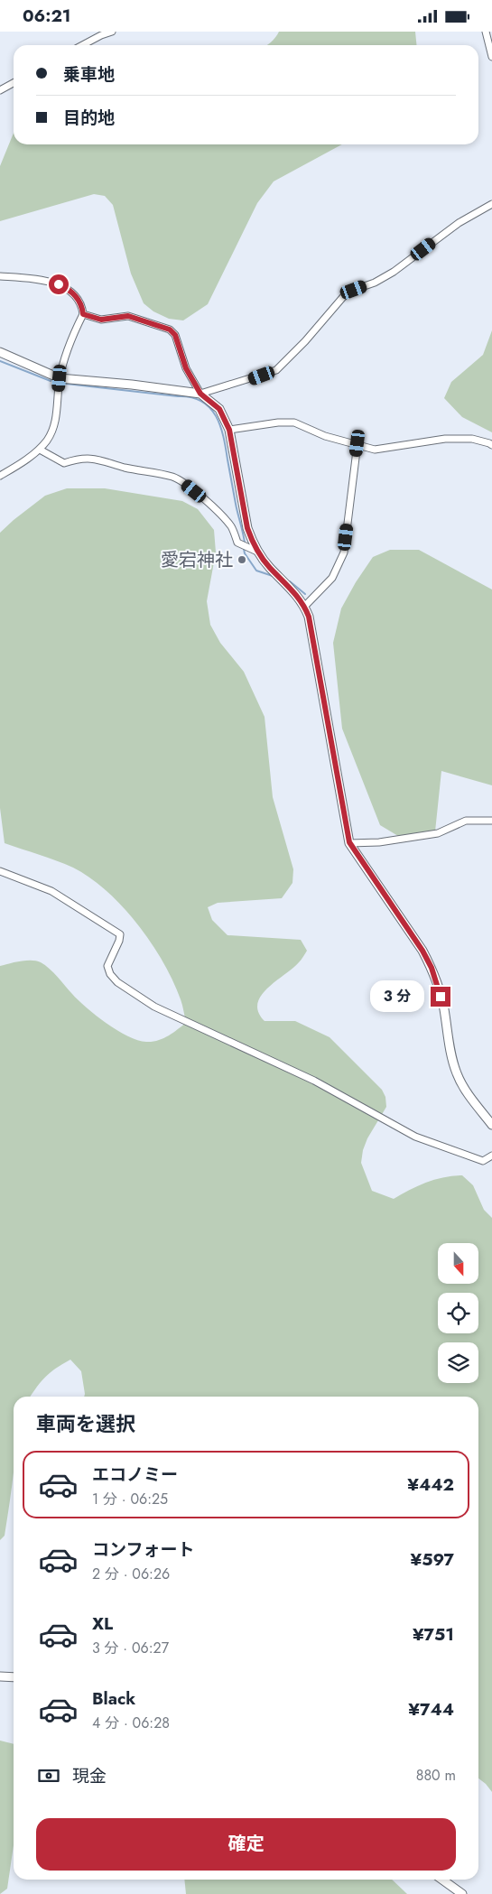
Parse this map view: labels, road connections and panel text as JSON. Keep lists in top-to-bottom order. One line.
{"places":["愛宕神社"],"north":"bottom","page":{"status":"06:21","banner":["乗車地","目的地"],"bubble":"3 分","heading":"車両を選択","list":[{"name":"エコノミー","note":"1 分 · 06:25","value":"¥442"},{"name":"コンフォート","note":"2 分 · 06:26","value":"¥597"},{"name":"XL","note":"3 分 · 06:27","value":"¥751"},{"name":"Black","note":"4 分 · 06:28","value":"¥744"}],"pay":["現金","880 m"],"buttons":"確定"}}
